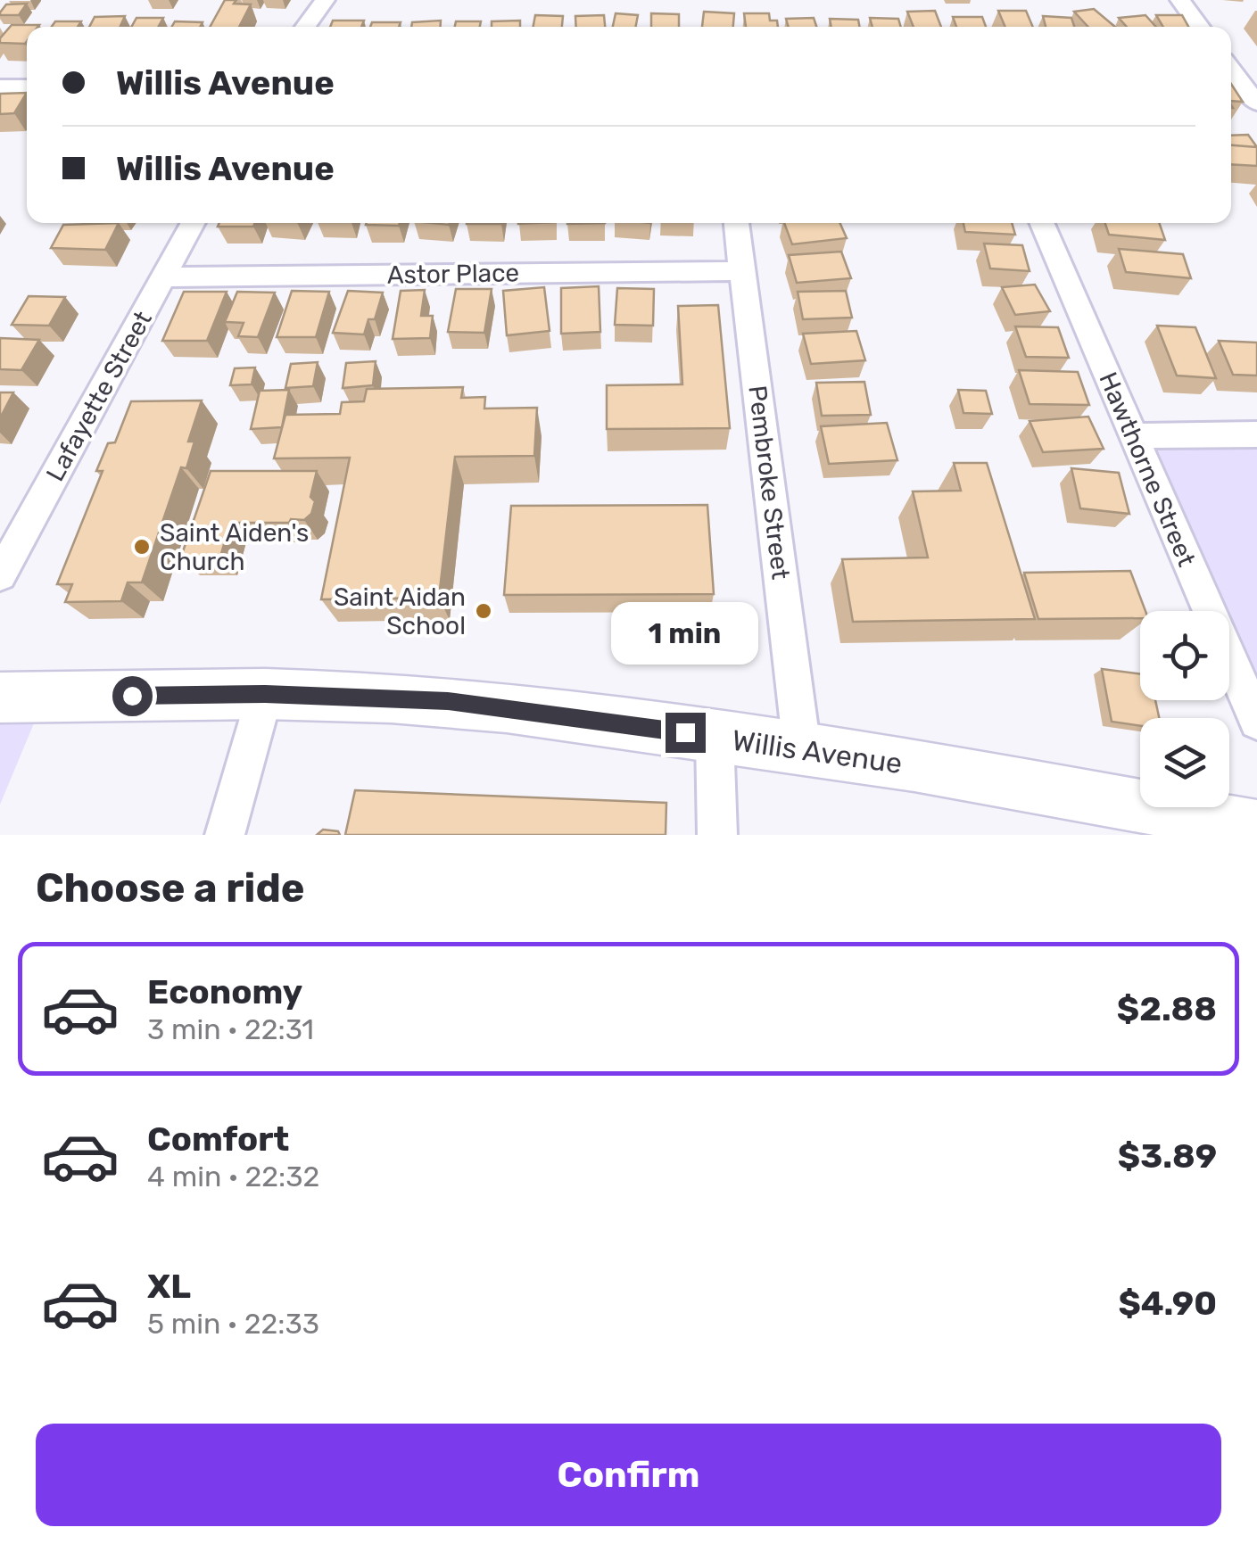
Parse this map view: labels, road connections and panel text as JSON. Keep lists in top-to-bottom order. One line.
{"streets":{"main road":["Willis Avenue"],"street":["Astor Place","Lafayette Street","Hawthorne Street","Pembroke Street"]},"crossings":[["Astor Place","Lafayette Street"],["Astor Place","Pembroke Street"],["Pembroke Street","Willis Avenue"]],"places":["Saint Aiden's Church","Saint Aidan School"],"page":{"banner":["Willis Avenue","Willis Avenue"],"bubble":"1 min","heading":"Choose a ride","list":[{"name":"Economy","note":"3 min · 22:31","value":"$2.88"},{"name":"Comfort","note":"4 min · 22:32","value":"$3.89"},{"name":"XL","note":"5 min · 22:33","value":"$4.90"}],"buttons":"Confirm"}}
